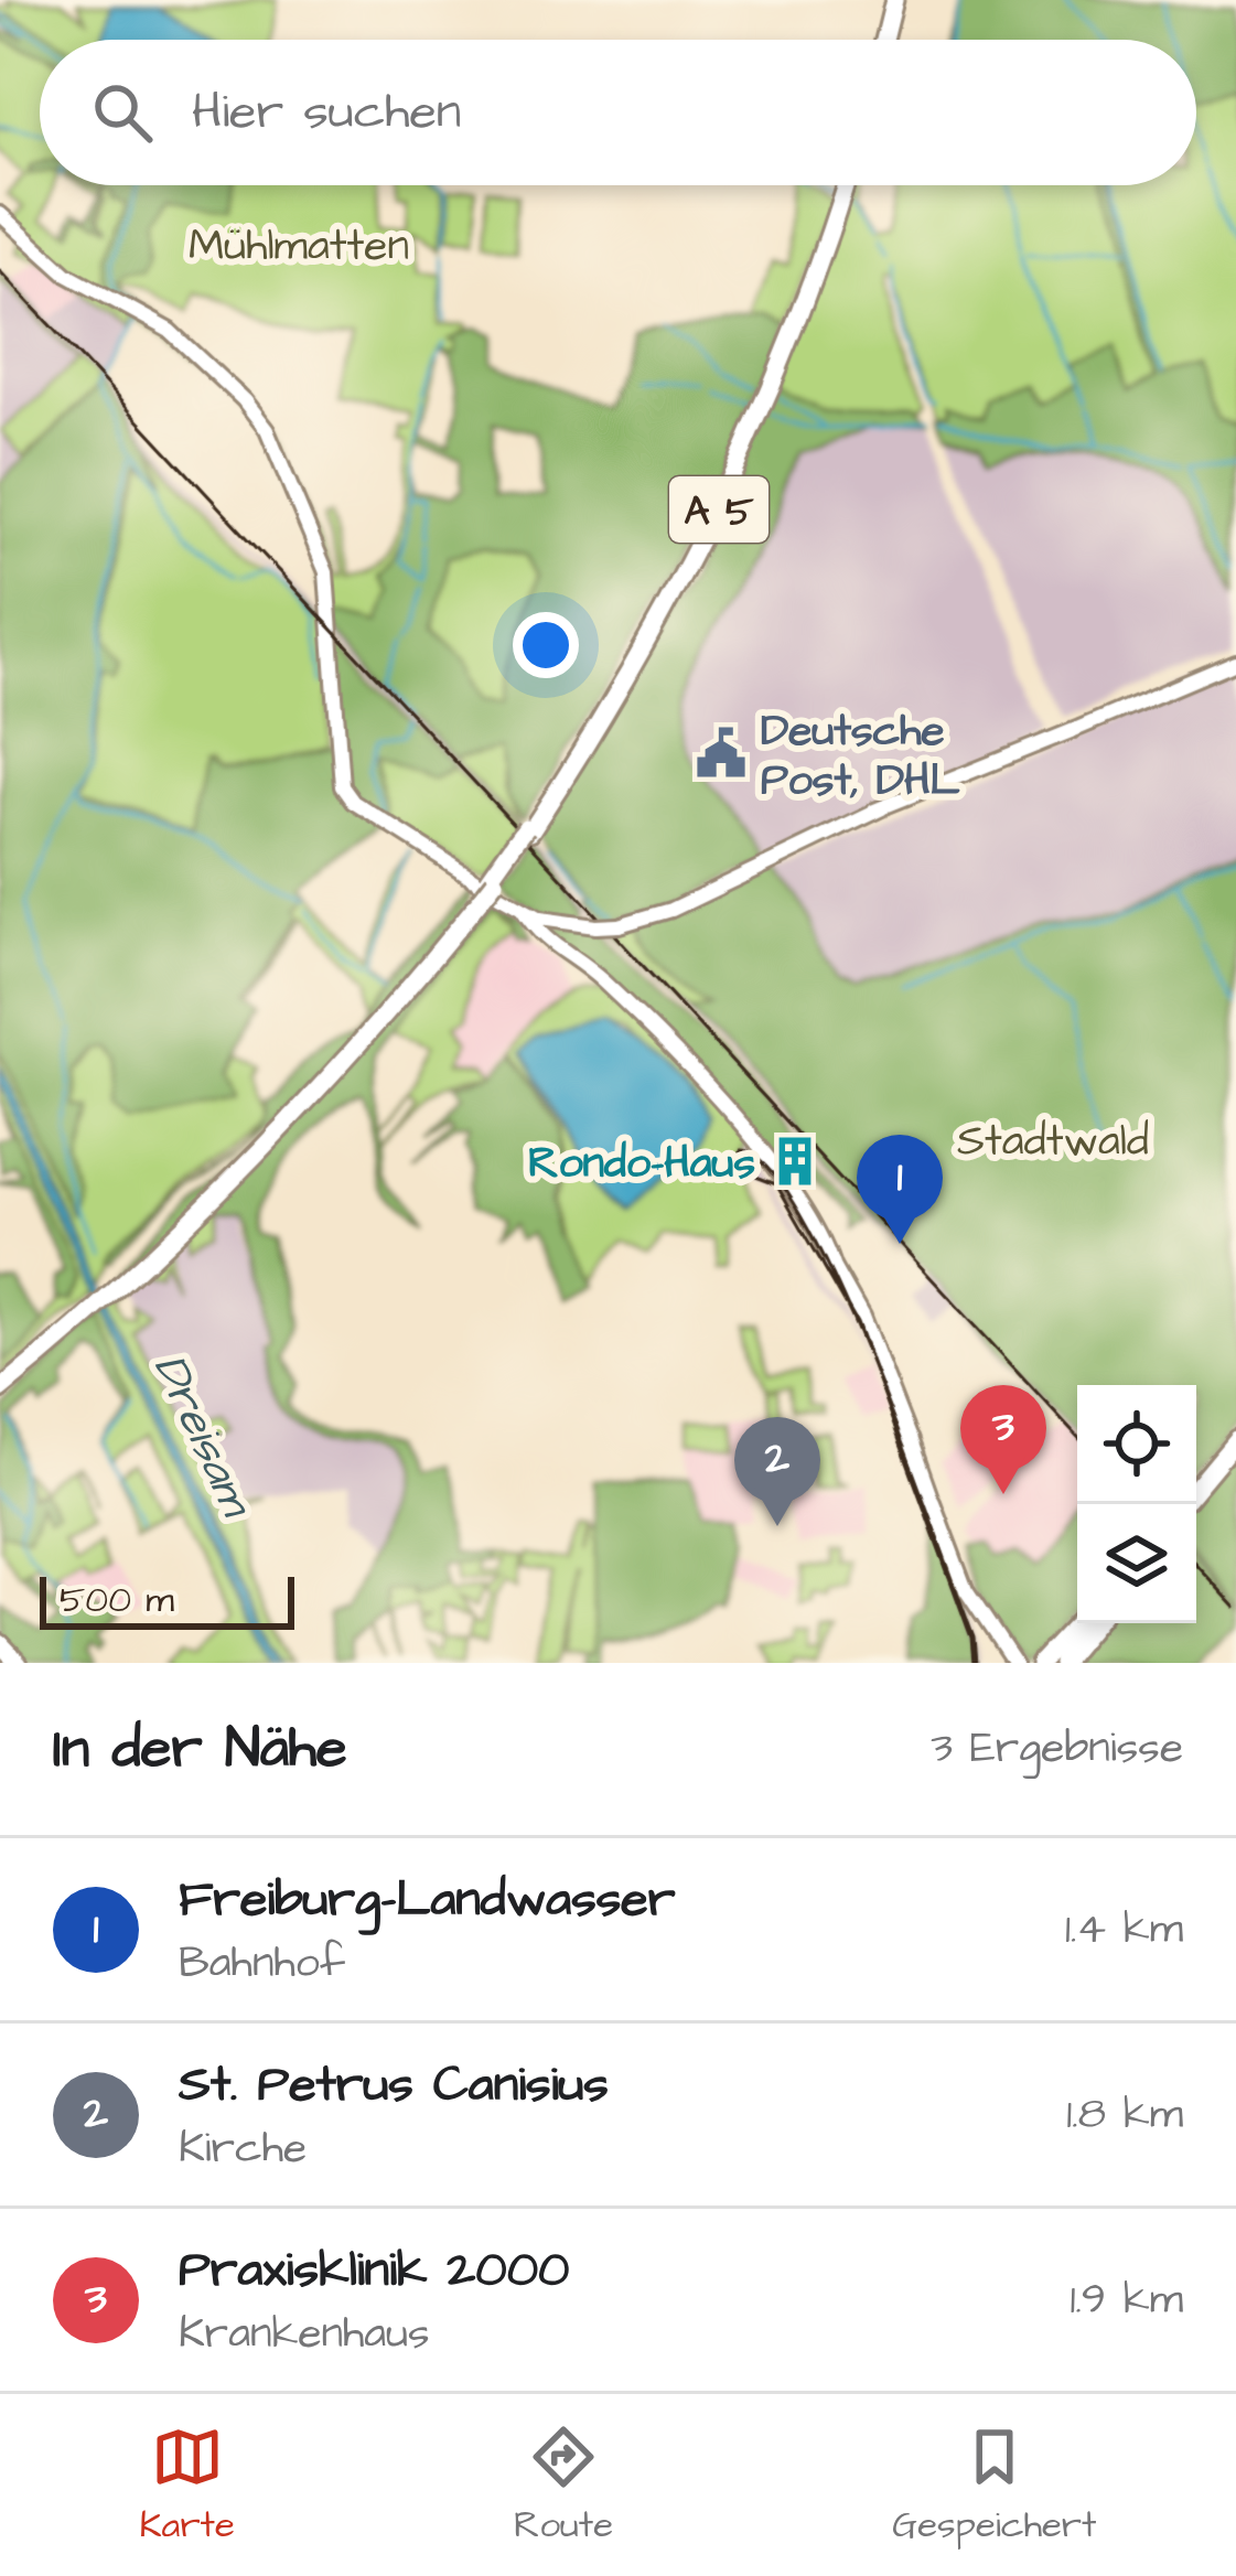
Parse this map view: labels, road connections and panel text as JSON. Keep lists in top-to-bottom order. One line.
{"streets":{"highway":["A 5"]},"water":["Dreisam"],"parks":["Mühlmatten","Stadtwald"],"places":{"public building":["Deutsche Post, DHL"],"building":["Rondo-Haus"]},"scale_bar":"500 m","page":{"search":"Hier suchen","pins":["1","3","2"],"scale":"500 m","heading":["In der Nähe","3 Ergebnisse"],"list":[{"mark":"1","name":"Freiburg-Landwasser","note":"Bahnhof","value":"1.4 km"},{"mark":"2","name":"St. Petrus Canisius","note":"Kirche","value":"1.8 km"},{"mark":"3","name":"Praxisklinik 2000","note":"Krankenhaus","value":"1.9 km"}],"nav":["Karte","Route","Gespeichert"]}}
